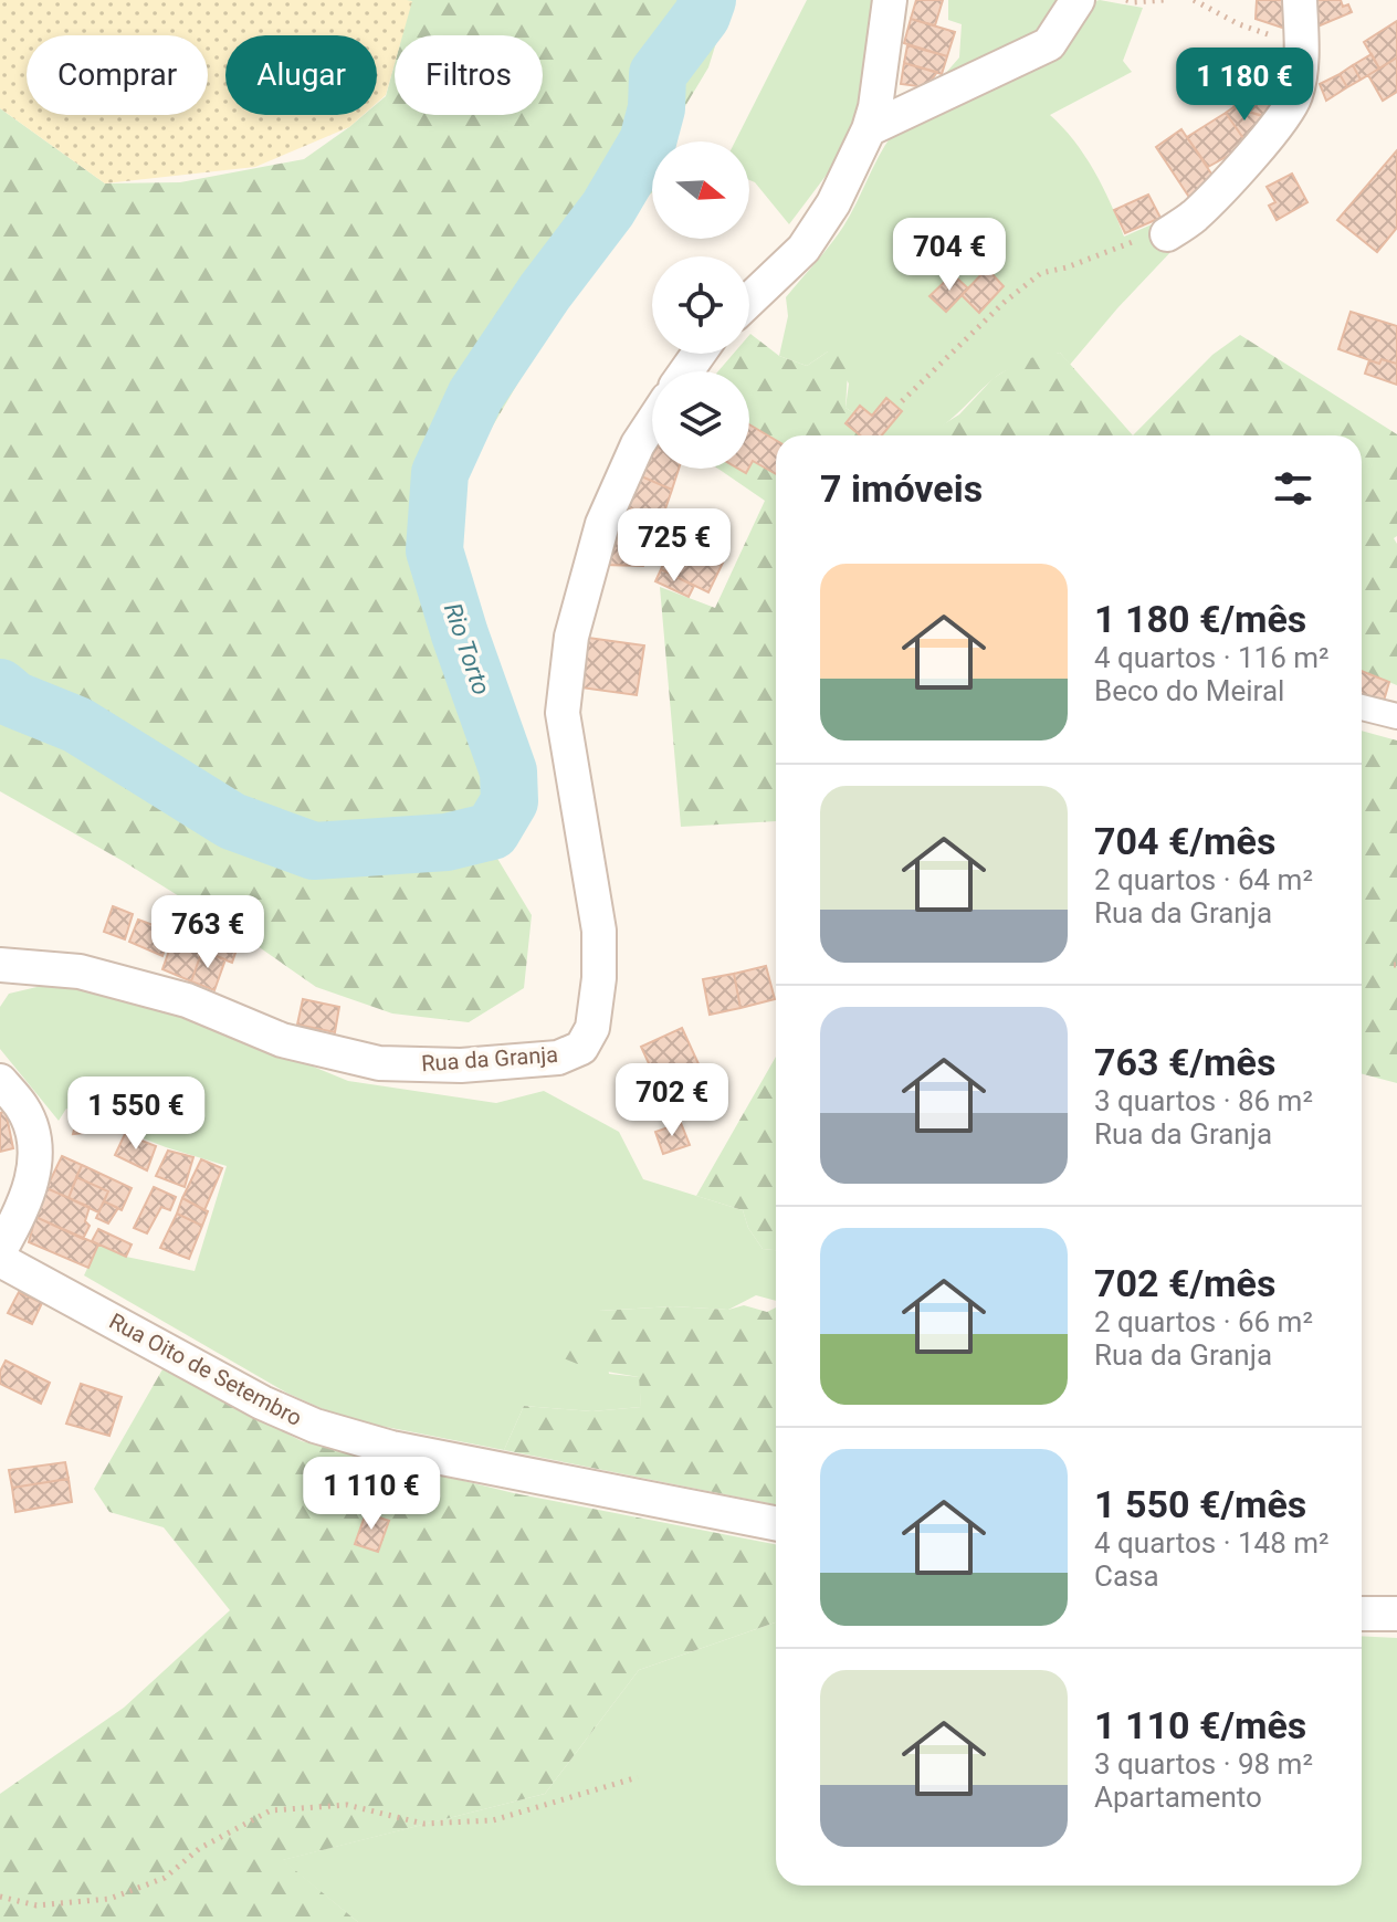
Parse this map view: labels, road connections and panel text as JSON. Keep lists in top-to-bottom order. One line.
{"streets":{"street":["Rua da Granja","Rua Oito de Setembro"]},"water":["Rio Torto"],"north":"right","page":{"chip":["Comprar","Alugar","Filtros"],"price":["1 180 €","704 €","725 €","763 €","702 €","1 550 €","1 110 €"],"heading":"7 imóveis","list":[{"name":"1 180 €/mês","note":"4 quartos · 116 m² · Beco do Meiral"},{"name":"704 €/mês","note":"2 quartos · 64 m² · Rua da Granja"},{"name":"763 €/mês","note":"3 quartos · 86 m² · Rua da Granja"},{"name":"702 €/mês","note":"2 quartos · 66 m² · Rua da Granja"},{"name":"1 550 €/mês","note":"4 quartos · 148 m² · Casa"},{"name":"1 110 €/mês","note":"3 quartos · 98 m² · Apartamento"}]}}
